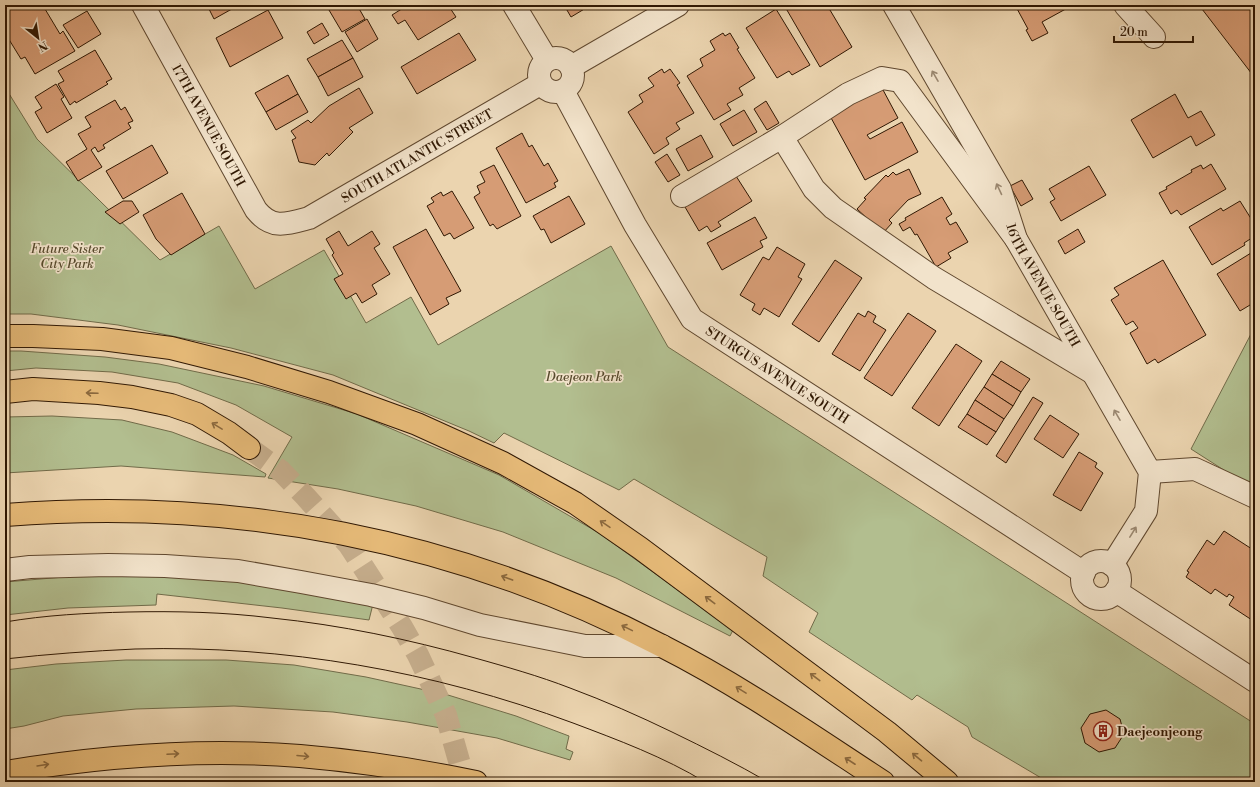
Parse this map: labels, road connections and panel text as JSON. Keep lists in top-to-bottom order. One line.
{"streets":{"street":["17TH AVENUE SOUTH","SOUTH ATLANTIC STREET","16TH AVENUE SOUTH","STURGUS AVENUE SOUTH"]},"crossings":[["17TH AVENUE SOUTH","SOUTH ATLANTIC STREET"],["SOUTH ATLANTIC STREET","STURGUS AVENUE SOUTH"]],"one_way":["16TH AVENUE SOUTH"],"parks":["Future Sister City Park","Daejeon Park"],"places":{"building":["Daejeonjeong"]},"scale_bar":"20 m","north":"bottom right"}
